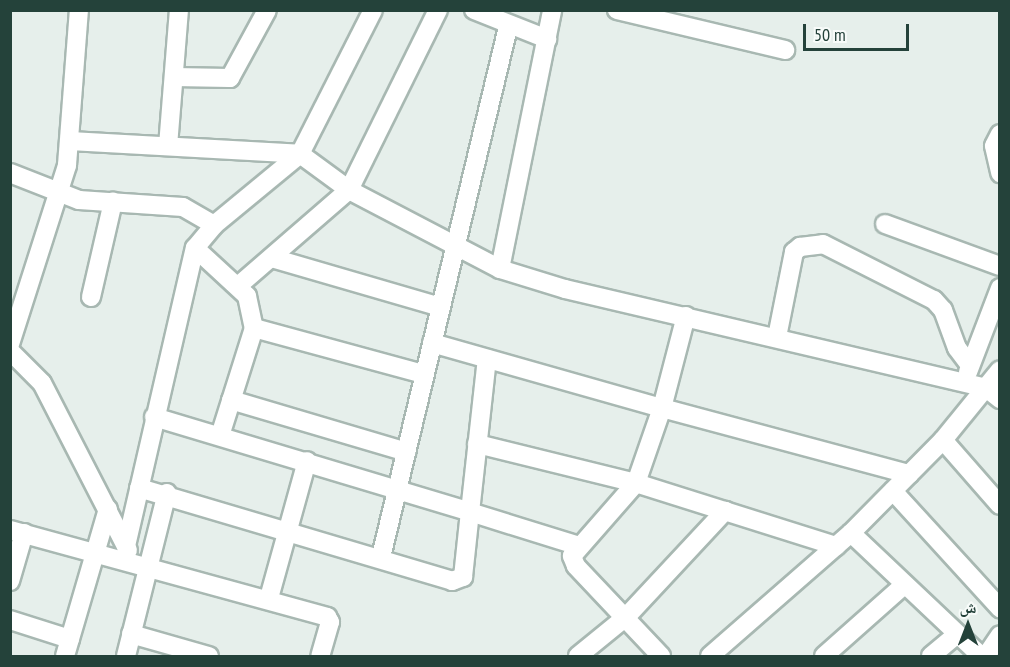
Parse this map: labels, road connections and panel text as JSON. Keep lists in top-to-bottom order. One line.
{"scale_bar":"50 m","north":"top"}
